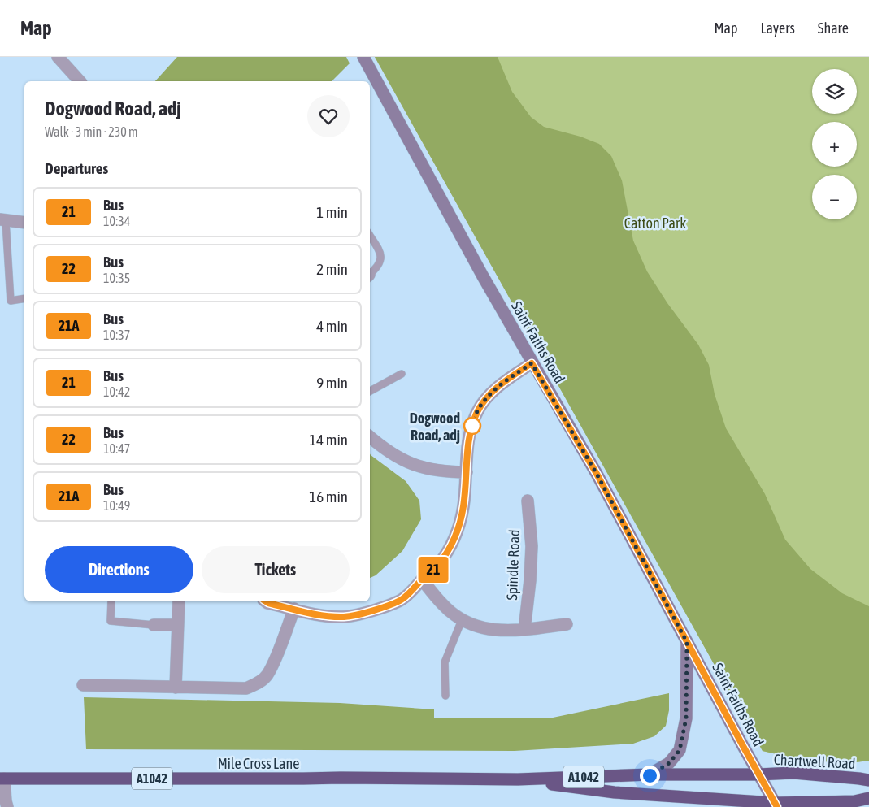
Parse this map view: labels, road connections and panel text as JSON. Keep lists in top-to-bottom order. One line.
{"streets":{"highway":["Chartwell Road","Mile Cross Lane","A1042"],"street":["Saint Faiths Road","Spindle Road"]},"crossings":[["Saint Faiths Road","Chartwell Road"],["Saint Faiths Road","Mile Cross Lane"],["Saint Faiths Road","A1042"],["Chartwell Road","Mile Cross Lane"],["Mile Cross Lane","A1042"]],"parks":["Catton Park"],"places":["Dogwood Road, adj"],"lines":["bus line 21"],"page":{"header":"Map","nav":["Map","Layers","Share"],"on_map":"21","map_buttons":["+","−"],"heading":[["Dogwood Road, adj","Walk · 3 min · 230 m"],"Departures"],"list":[{"mark":"21","name":"Bus","note":"10:34","value":"1 min"},{"mark":"22","name":"Bus","note":"10:35","value":"2 min"},{"mark":"21A","name":"Bus","note":"10:37","value":"4 min"},{"mark":"21","name":"Bus","note":"10:42","value":"9 min"},{"mark":"22","name":"Bus","note":"10:47","value":"14 min"},{"mark":"21A","name":"Bus","note":"10:49","value":"16 min"}],"buttons":["Directions","Tickets"]}}
